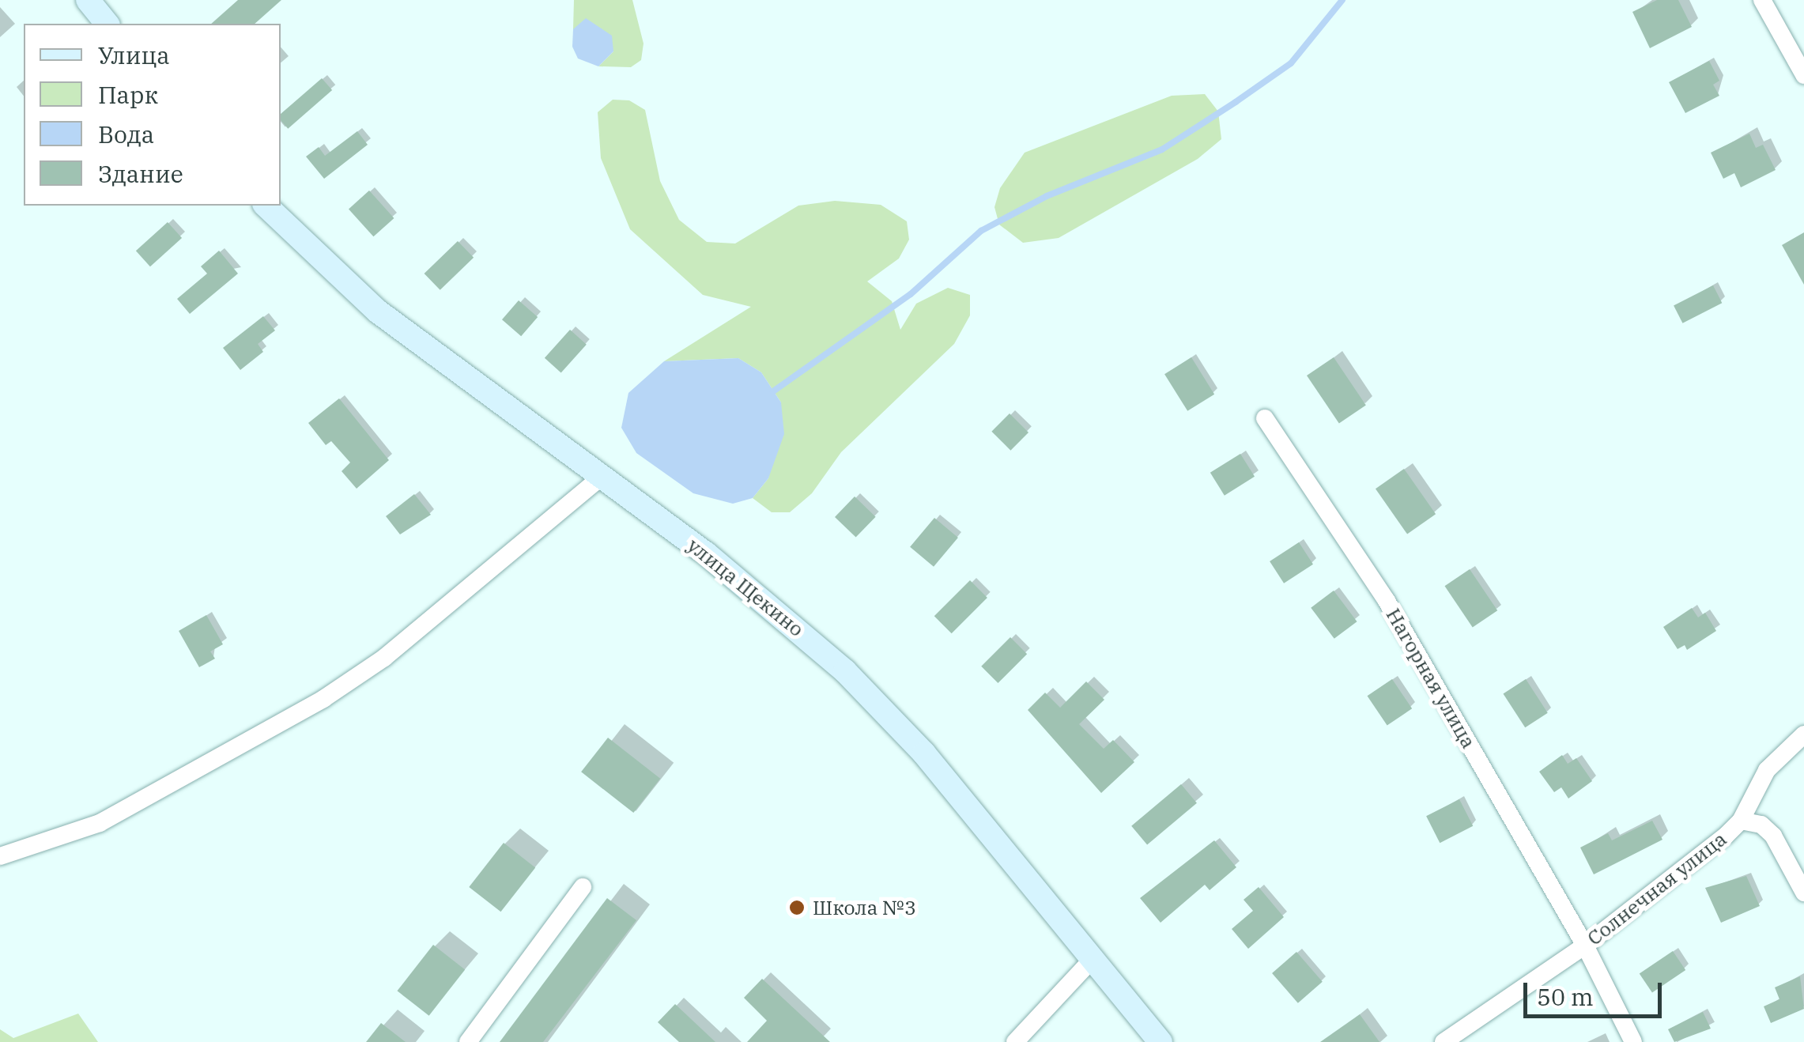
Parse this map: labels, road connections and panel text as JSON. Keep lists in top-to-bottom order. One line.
{"streets":{"main road":["улица Щекино"],"street":["Нагорная улица","Солнечная улица"]},"crossings":[["Нагорная улица","Солнечная улица"]],"places":["Школа №3"],"legend":["Улица","Парк","Вода","Здание"],"scale_bar":"50 m"}
